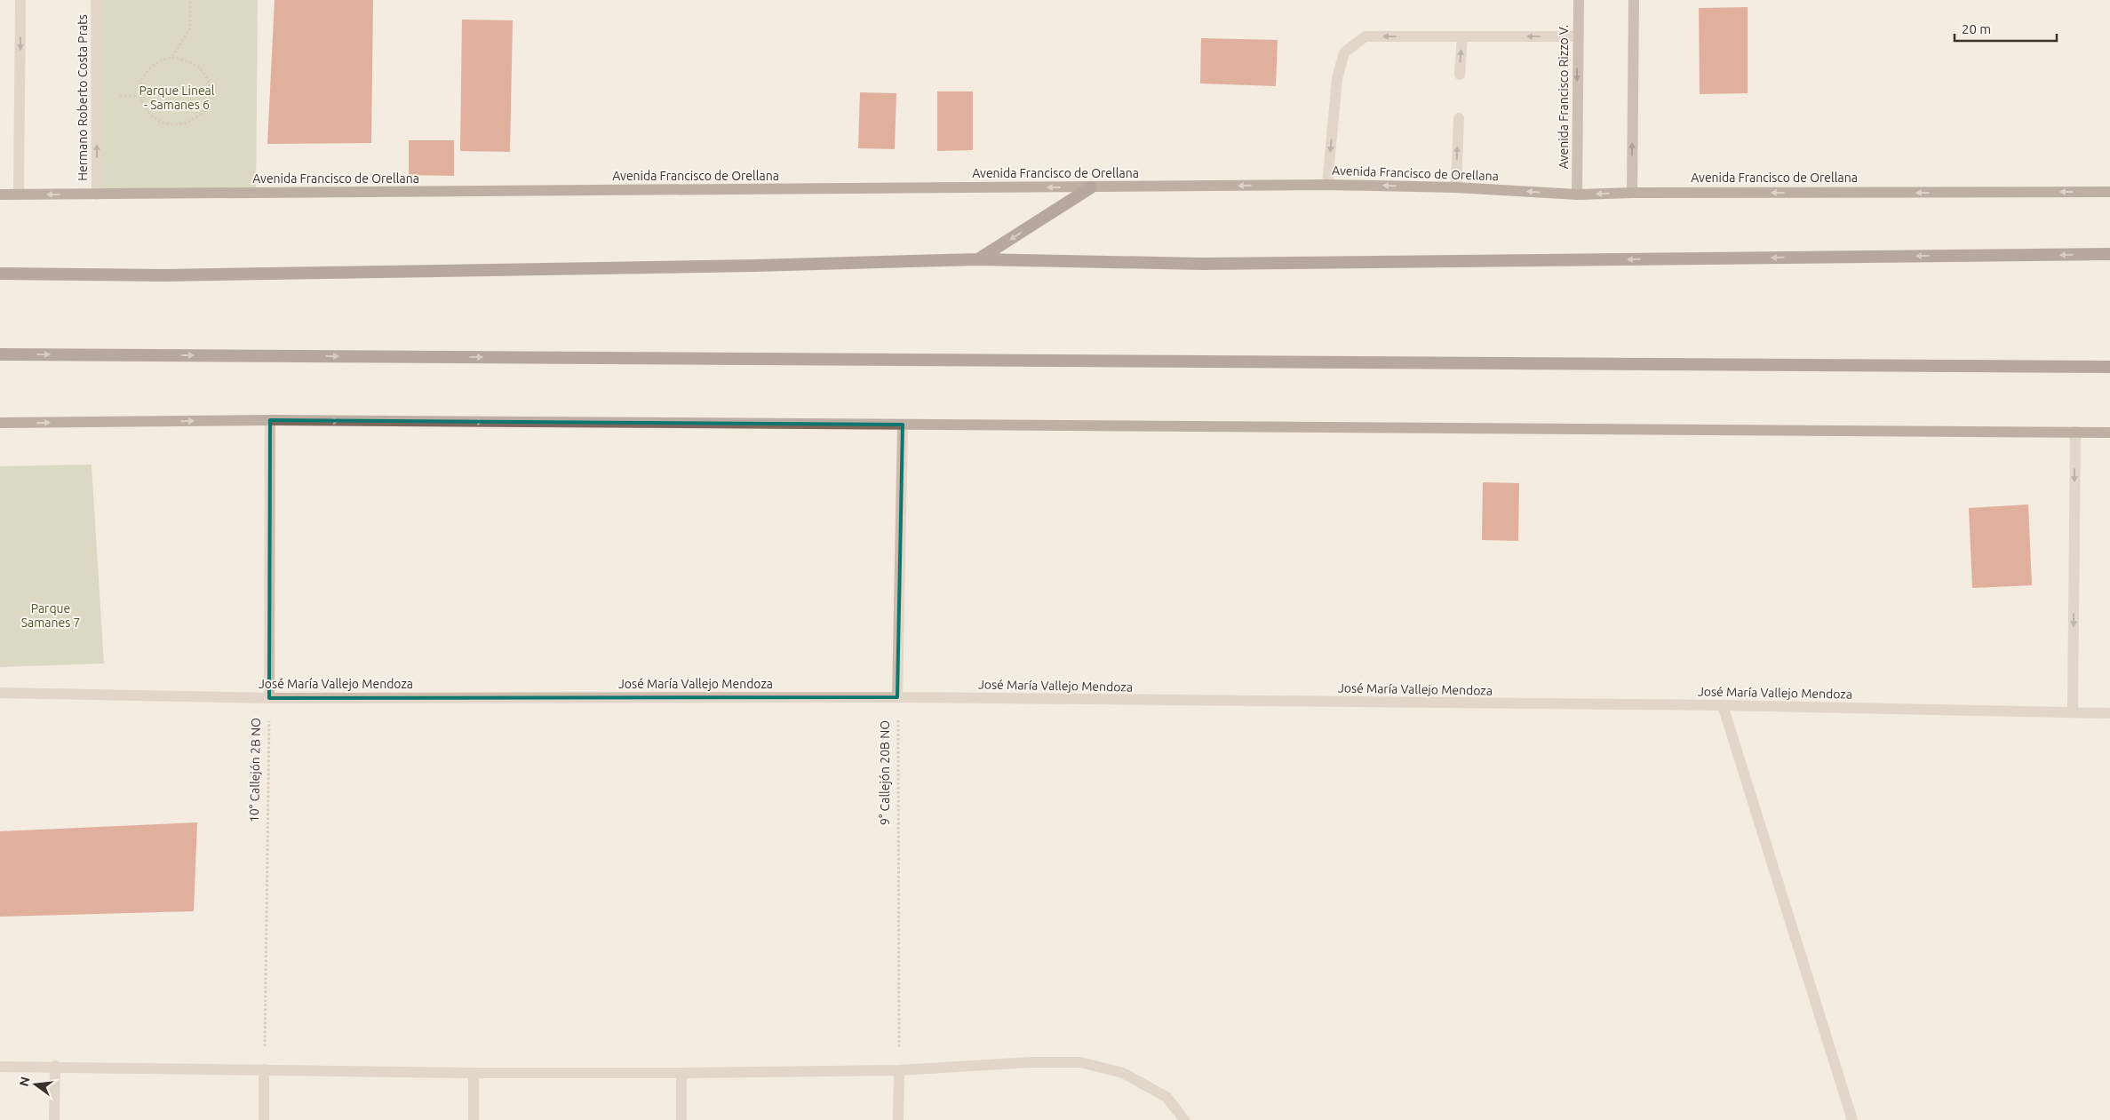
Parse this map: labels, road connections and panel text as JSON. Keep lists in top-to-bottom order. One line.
{"streets":{"main road":["Avenida Francisco Rizzo V.","Avenida Francisco de Orellana"],"street":["Hermano Roberto Costa Prats","José María Vallejo Mendoza"],"path":["10° Callejón 2B NO","9° Callejón 20B NO"]},"crossings":[["Avenida Francisco Rizzo V.","Avenida Francisco de Orellana"],["Hermano Roberto Costa Prats","Avenida Francisco de Orellana"],["José María Vallejo Mendoza","10° Callejón 2B NO"],["José María Vallejo Mendoza","9° Callejón 20B NO"]],"one_way":["Avenida Francisco de Orellana"],"parks":["Parque Lineal - Samanes 6","Parque Samanes 7"],"scale_bar":"20 m","north":"left"}
